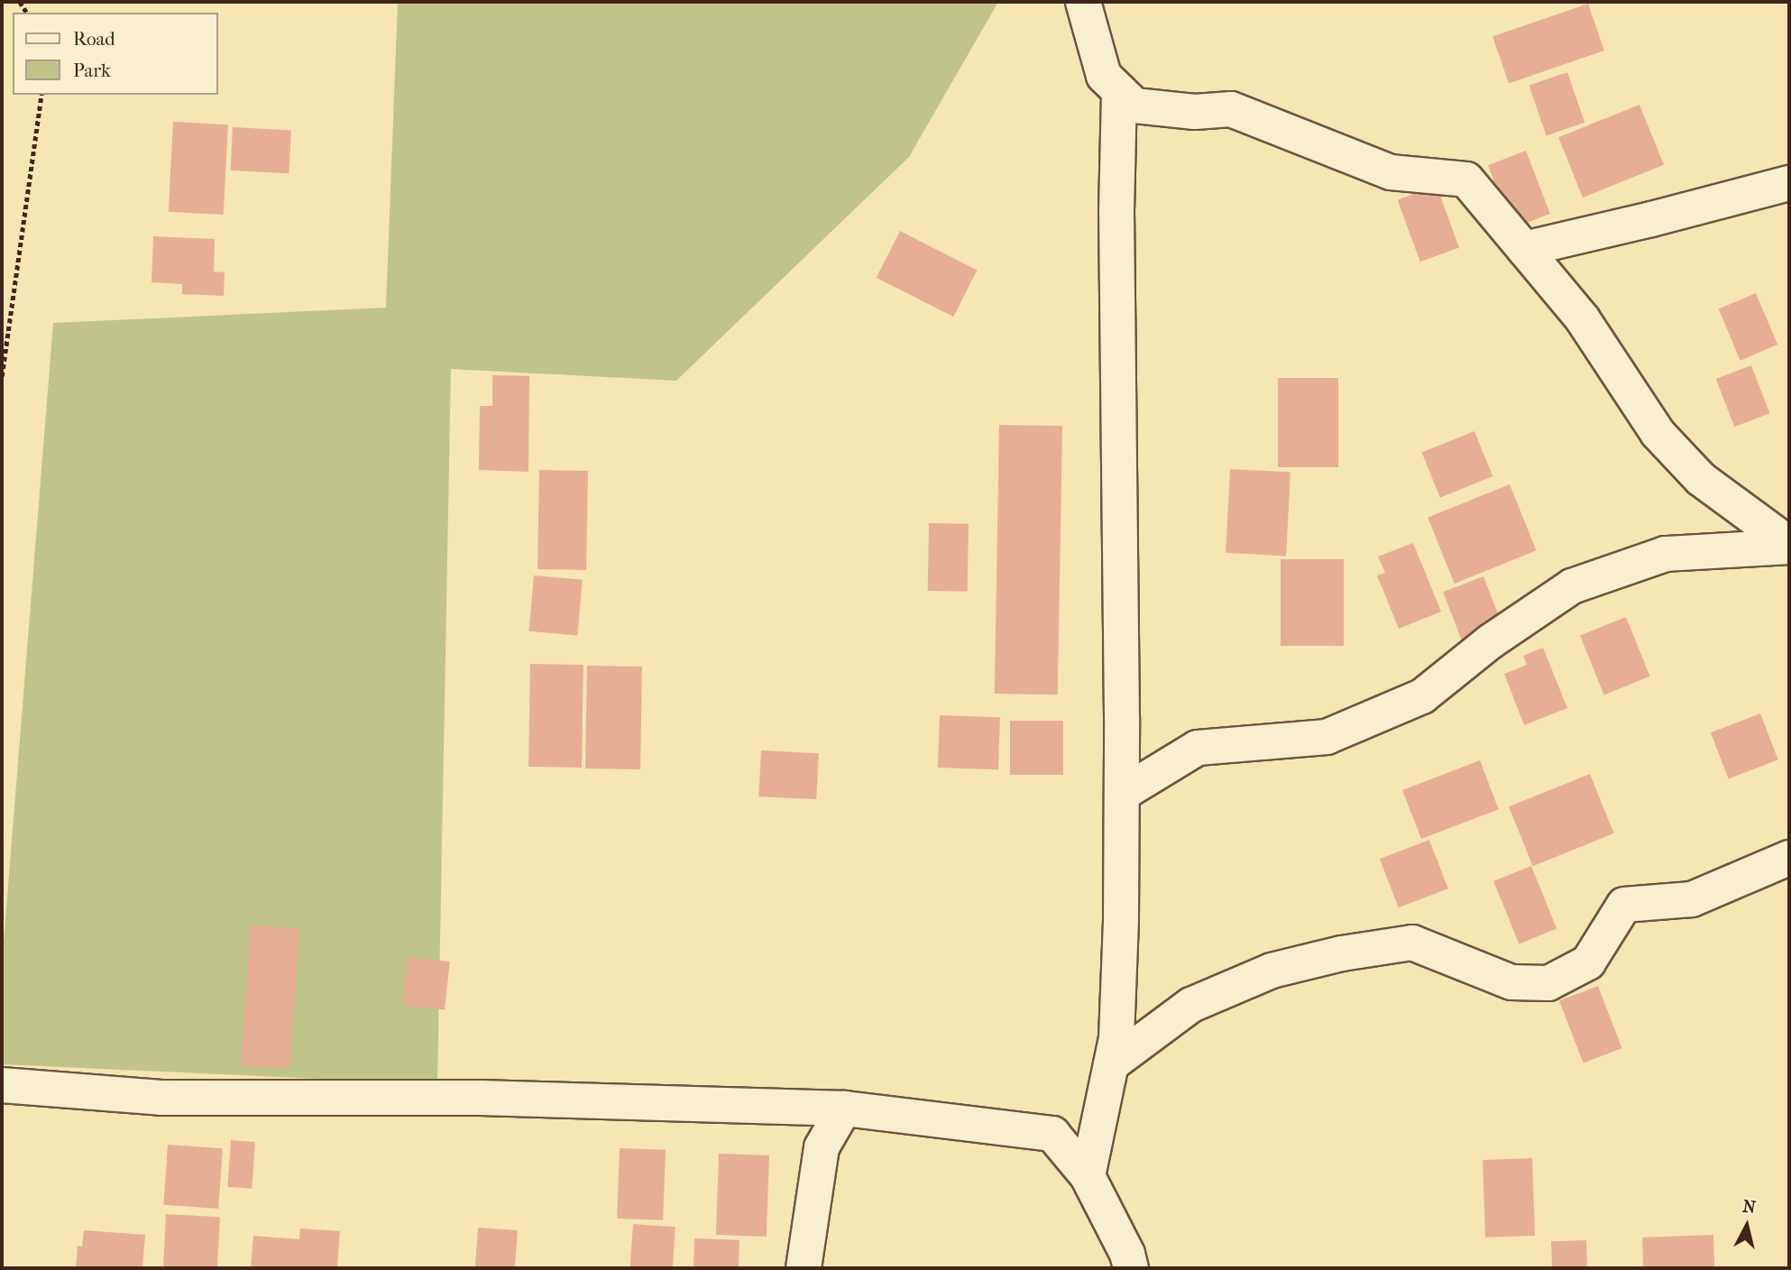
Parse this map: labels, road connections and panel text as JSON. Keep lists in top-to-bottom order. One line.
{"legend":["Road","Park"],"north":"top"}
